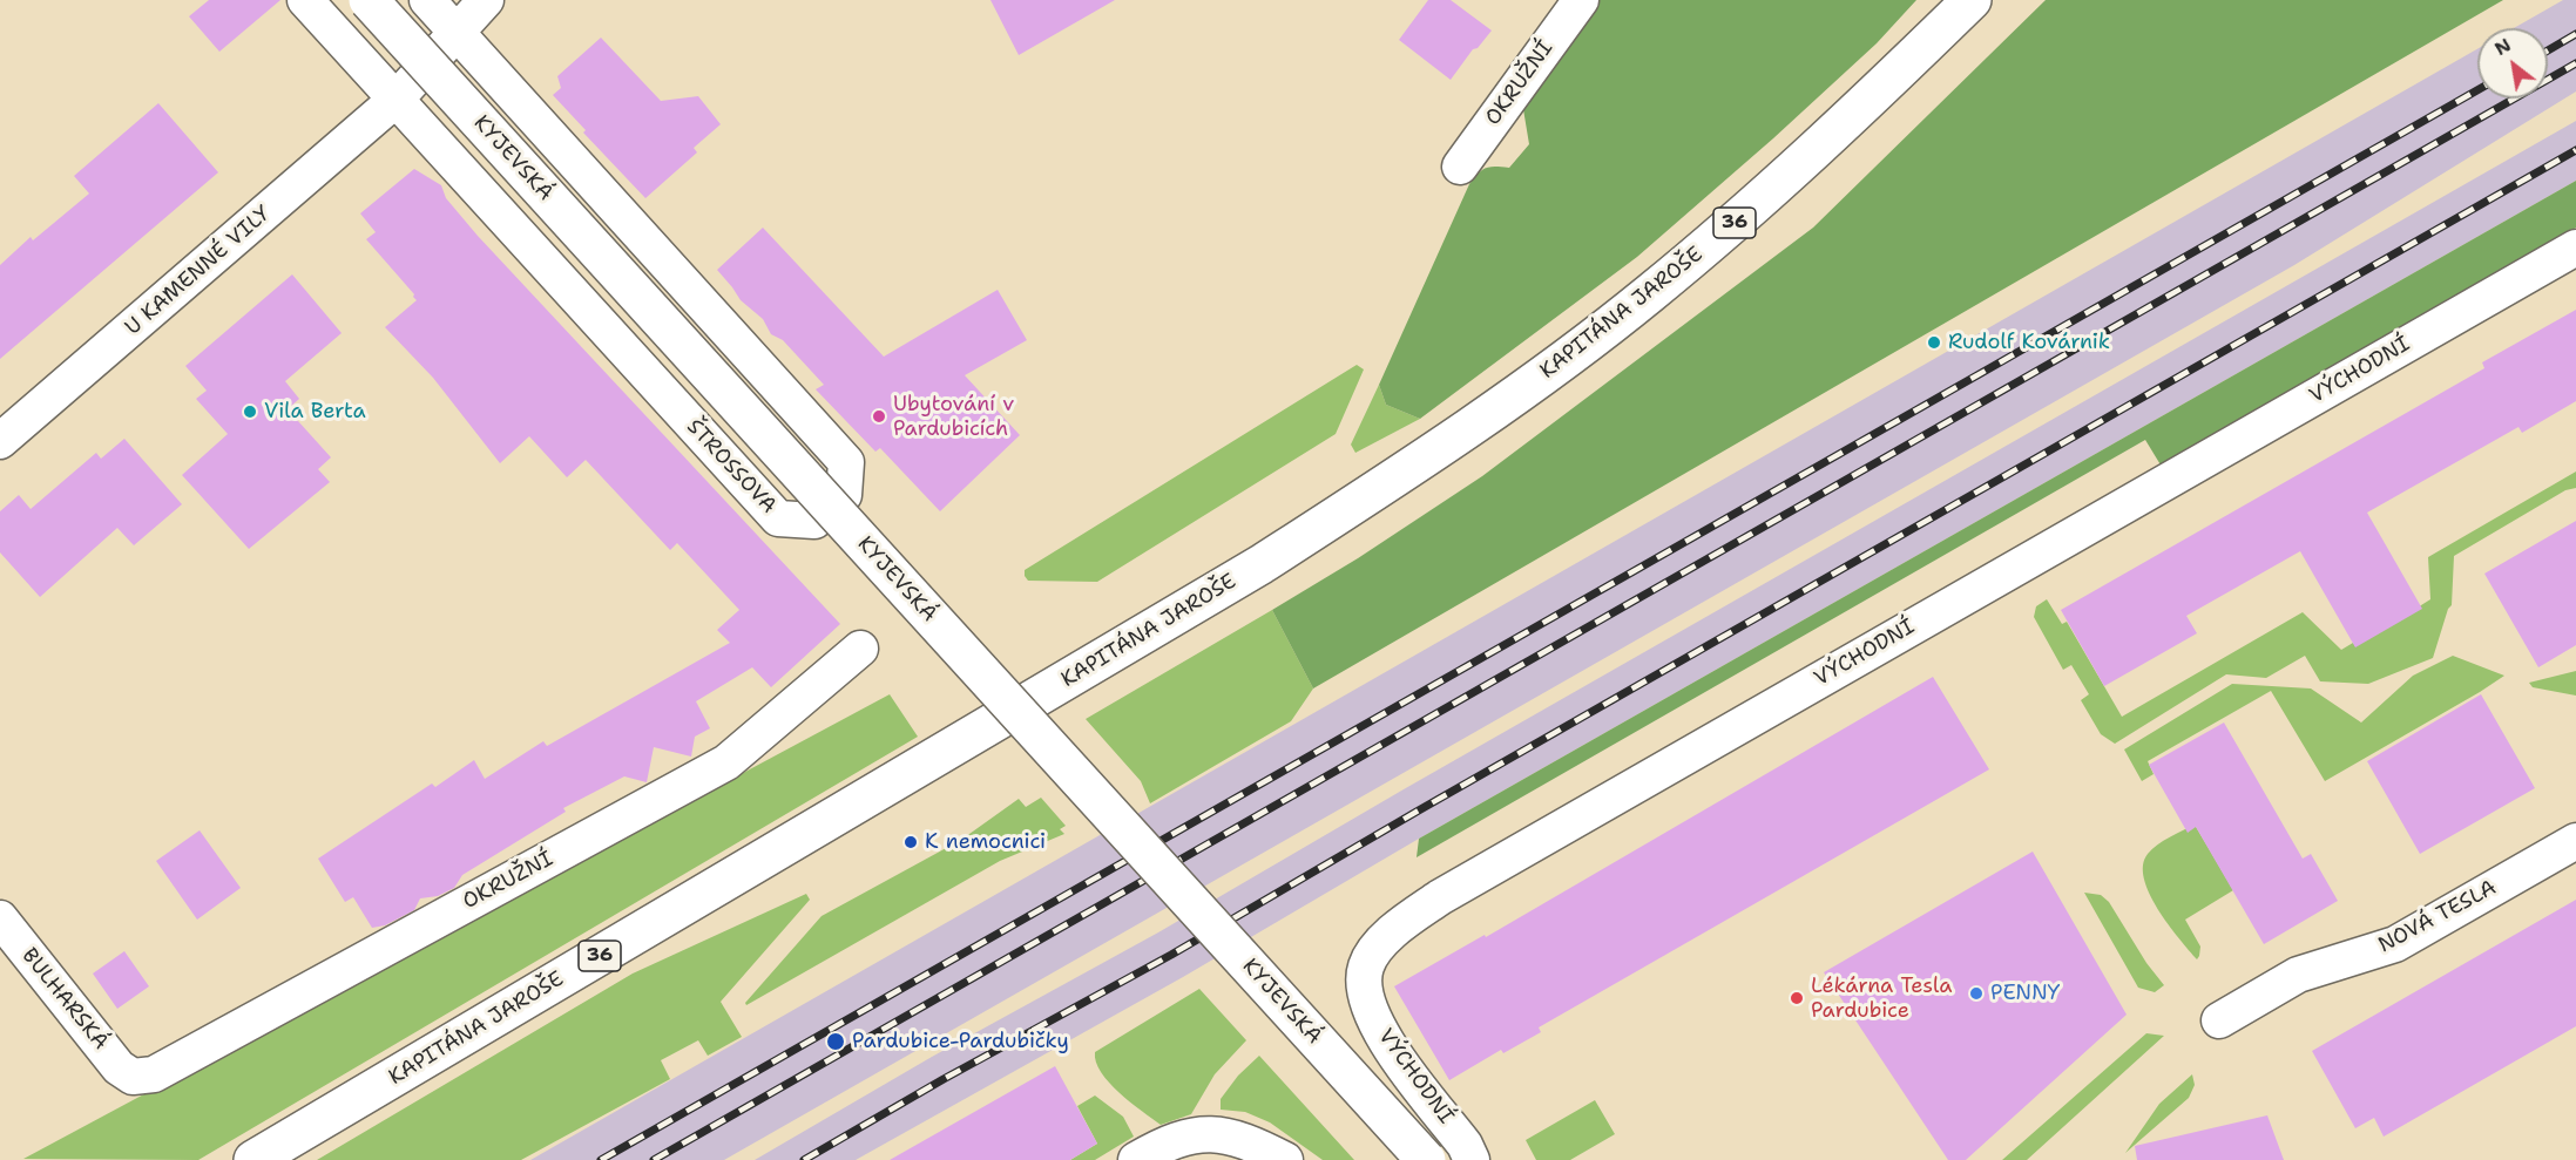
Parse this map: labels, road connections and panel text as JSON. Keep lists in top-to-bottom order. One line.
{"streets":{"main road":["KYJEVSKÁ","36","KAPITÁNA JAROŠE"],"street":["OKRUŽNÍ","U KAMENNÉ VILY","VÝCHODNÍ","ŠTROSSOVA","NOVÁ TESLA","BULHARSKÁ"]},"crossings":[["OKRUŽNÍ","BULHARSKÁ"],["U KAMENNÉ VILY","ŠTROSSOVA"]],"places":["Rudolf Kovárnik","Vila Berta","Ubytování v Pardubicích","K nemocnici","PENNY","Lékárna Tesla Pardubice","Pardubice-Pardubičky"],"north":"top left"}
